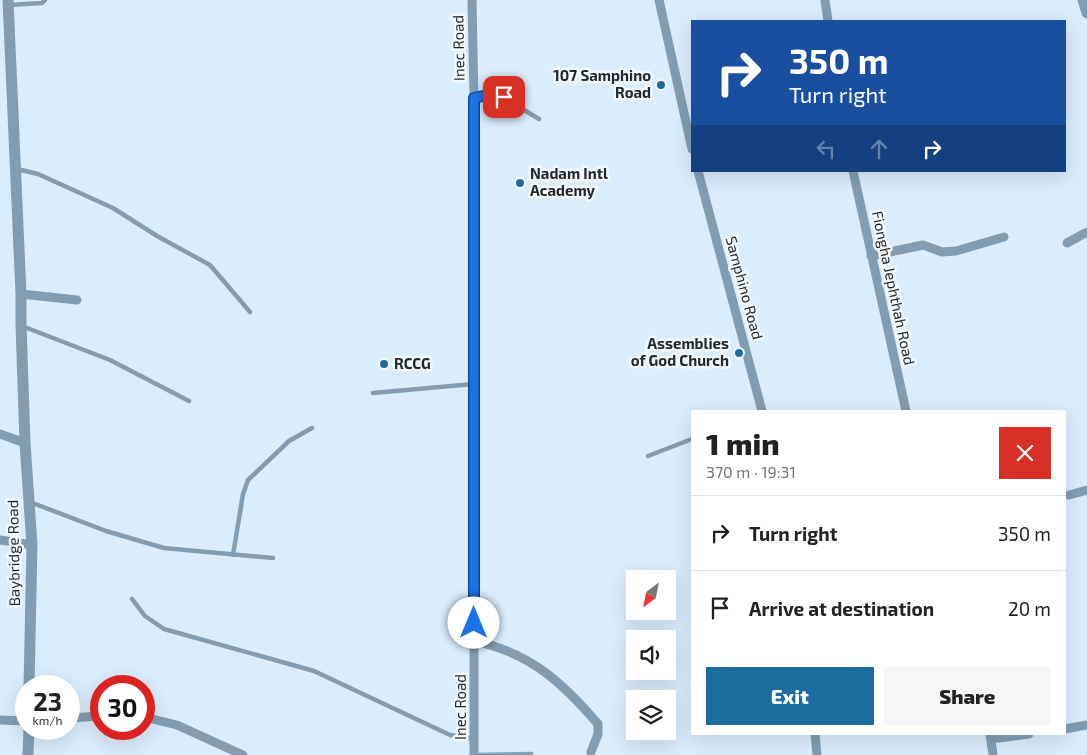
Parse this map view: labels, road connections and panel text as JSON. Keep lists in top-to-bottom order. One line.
{"streets":{"street":["Inec Road","Samphino Road","Fiongha Jephthah Road","Baybridge Road"]},"places":["107 Samphino Road","Nadam Intl Academy","Assemblies of God Church","RCCG"],"north":"bottom left","page":{"turn":["350 m","Turn right"],"heading":["1 min","370 m · 19:31"],"list":[{"name":"Turn right","value":"350 m"},{"name":"Arrive at destination","value":"20 m"}],"buttons":["Exit","Share"],"speed":"23 km/h","limit":"30"}}
